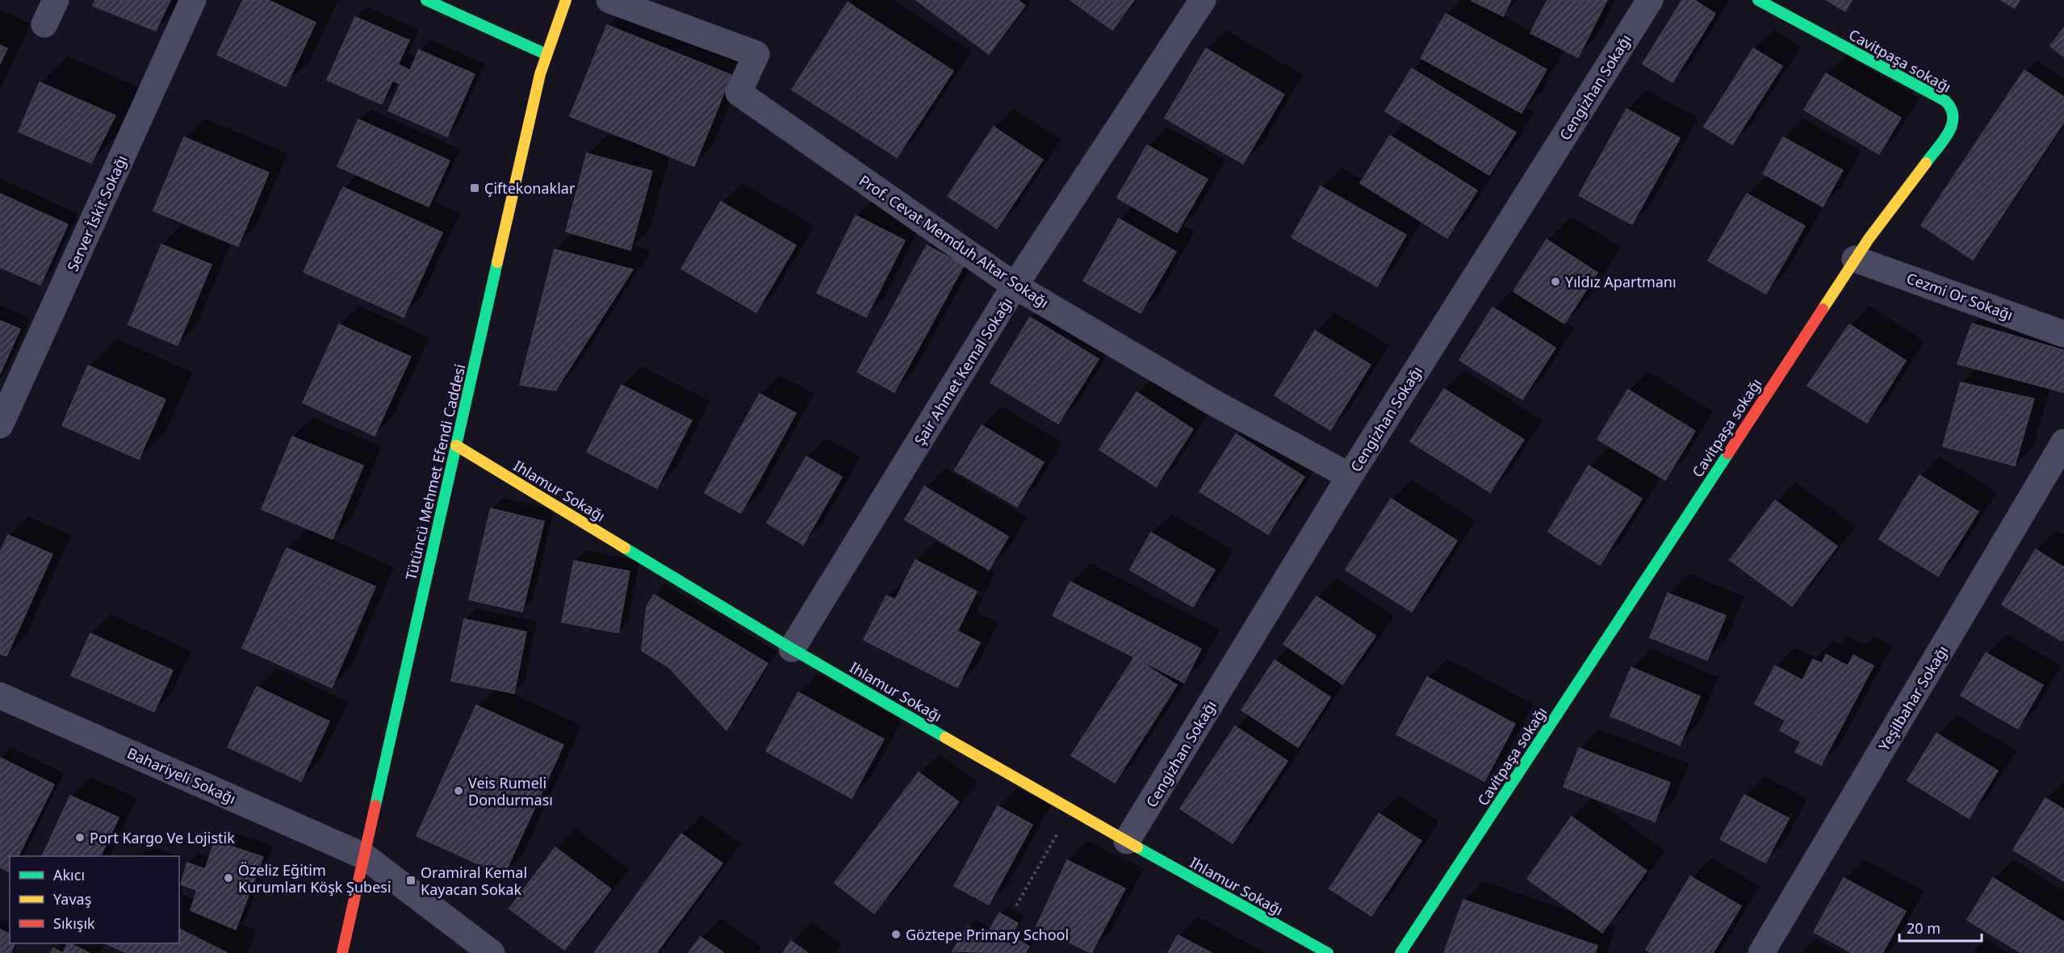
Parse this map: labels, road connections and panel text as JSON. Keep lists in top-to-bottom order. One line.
{"streets":{"street":["Cavitpaşa sokağı","Cengizhan Sokağı","Server İskit Sokağı","Prof. Cevat Memduh Altar Sokağı","Cezmi Or Sokağı","Şair Ahmet Kemal Sokağı","Tütüncü Mehmet Efendi Caddesi","Ihlamur Sokağı","Yeşilbahar Sokağı","Bahariyeli Sokağı"]},"crossings":[["Cavitpaşa sokağı","Cezmi Or Sokağı"],["Cengizhan Sokağı","Prof. Cevat Memduh Altar Sokağı"],["Cengizhan Sokağı","Ihlamur Sokağı"],["Prof. Cevat Memduh Altar Sokağı","Şair Ahmet Kemal Sokağı"],["Şair Ahmet Kemal Sokağı","Ihlamur Sokağı"],["Tütüncü Mehmet Efendi Caddesi","Ihlamur Sokağı"],["Tütüncü Mehmet Efendi Caddesi","Bahariyeli Sokağı"]],"places":{"transit":["Çiftekonaklar","Oramiral Kemal Kayacan Sokak"],"other":["Yıldız Apartmanı","Veis Rumeli Dondurması","Port Kargo Ve Lojistik","Özeliz Eğitim Kurumları Köşk Şubesi","Göztepe Primary School"]},"legend":["Akıcı","Yavaş","Sıkışık"],"scale_bar":"20 m"}
